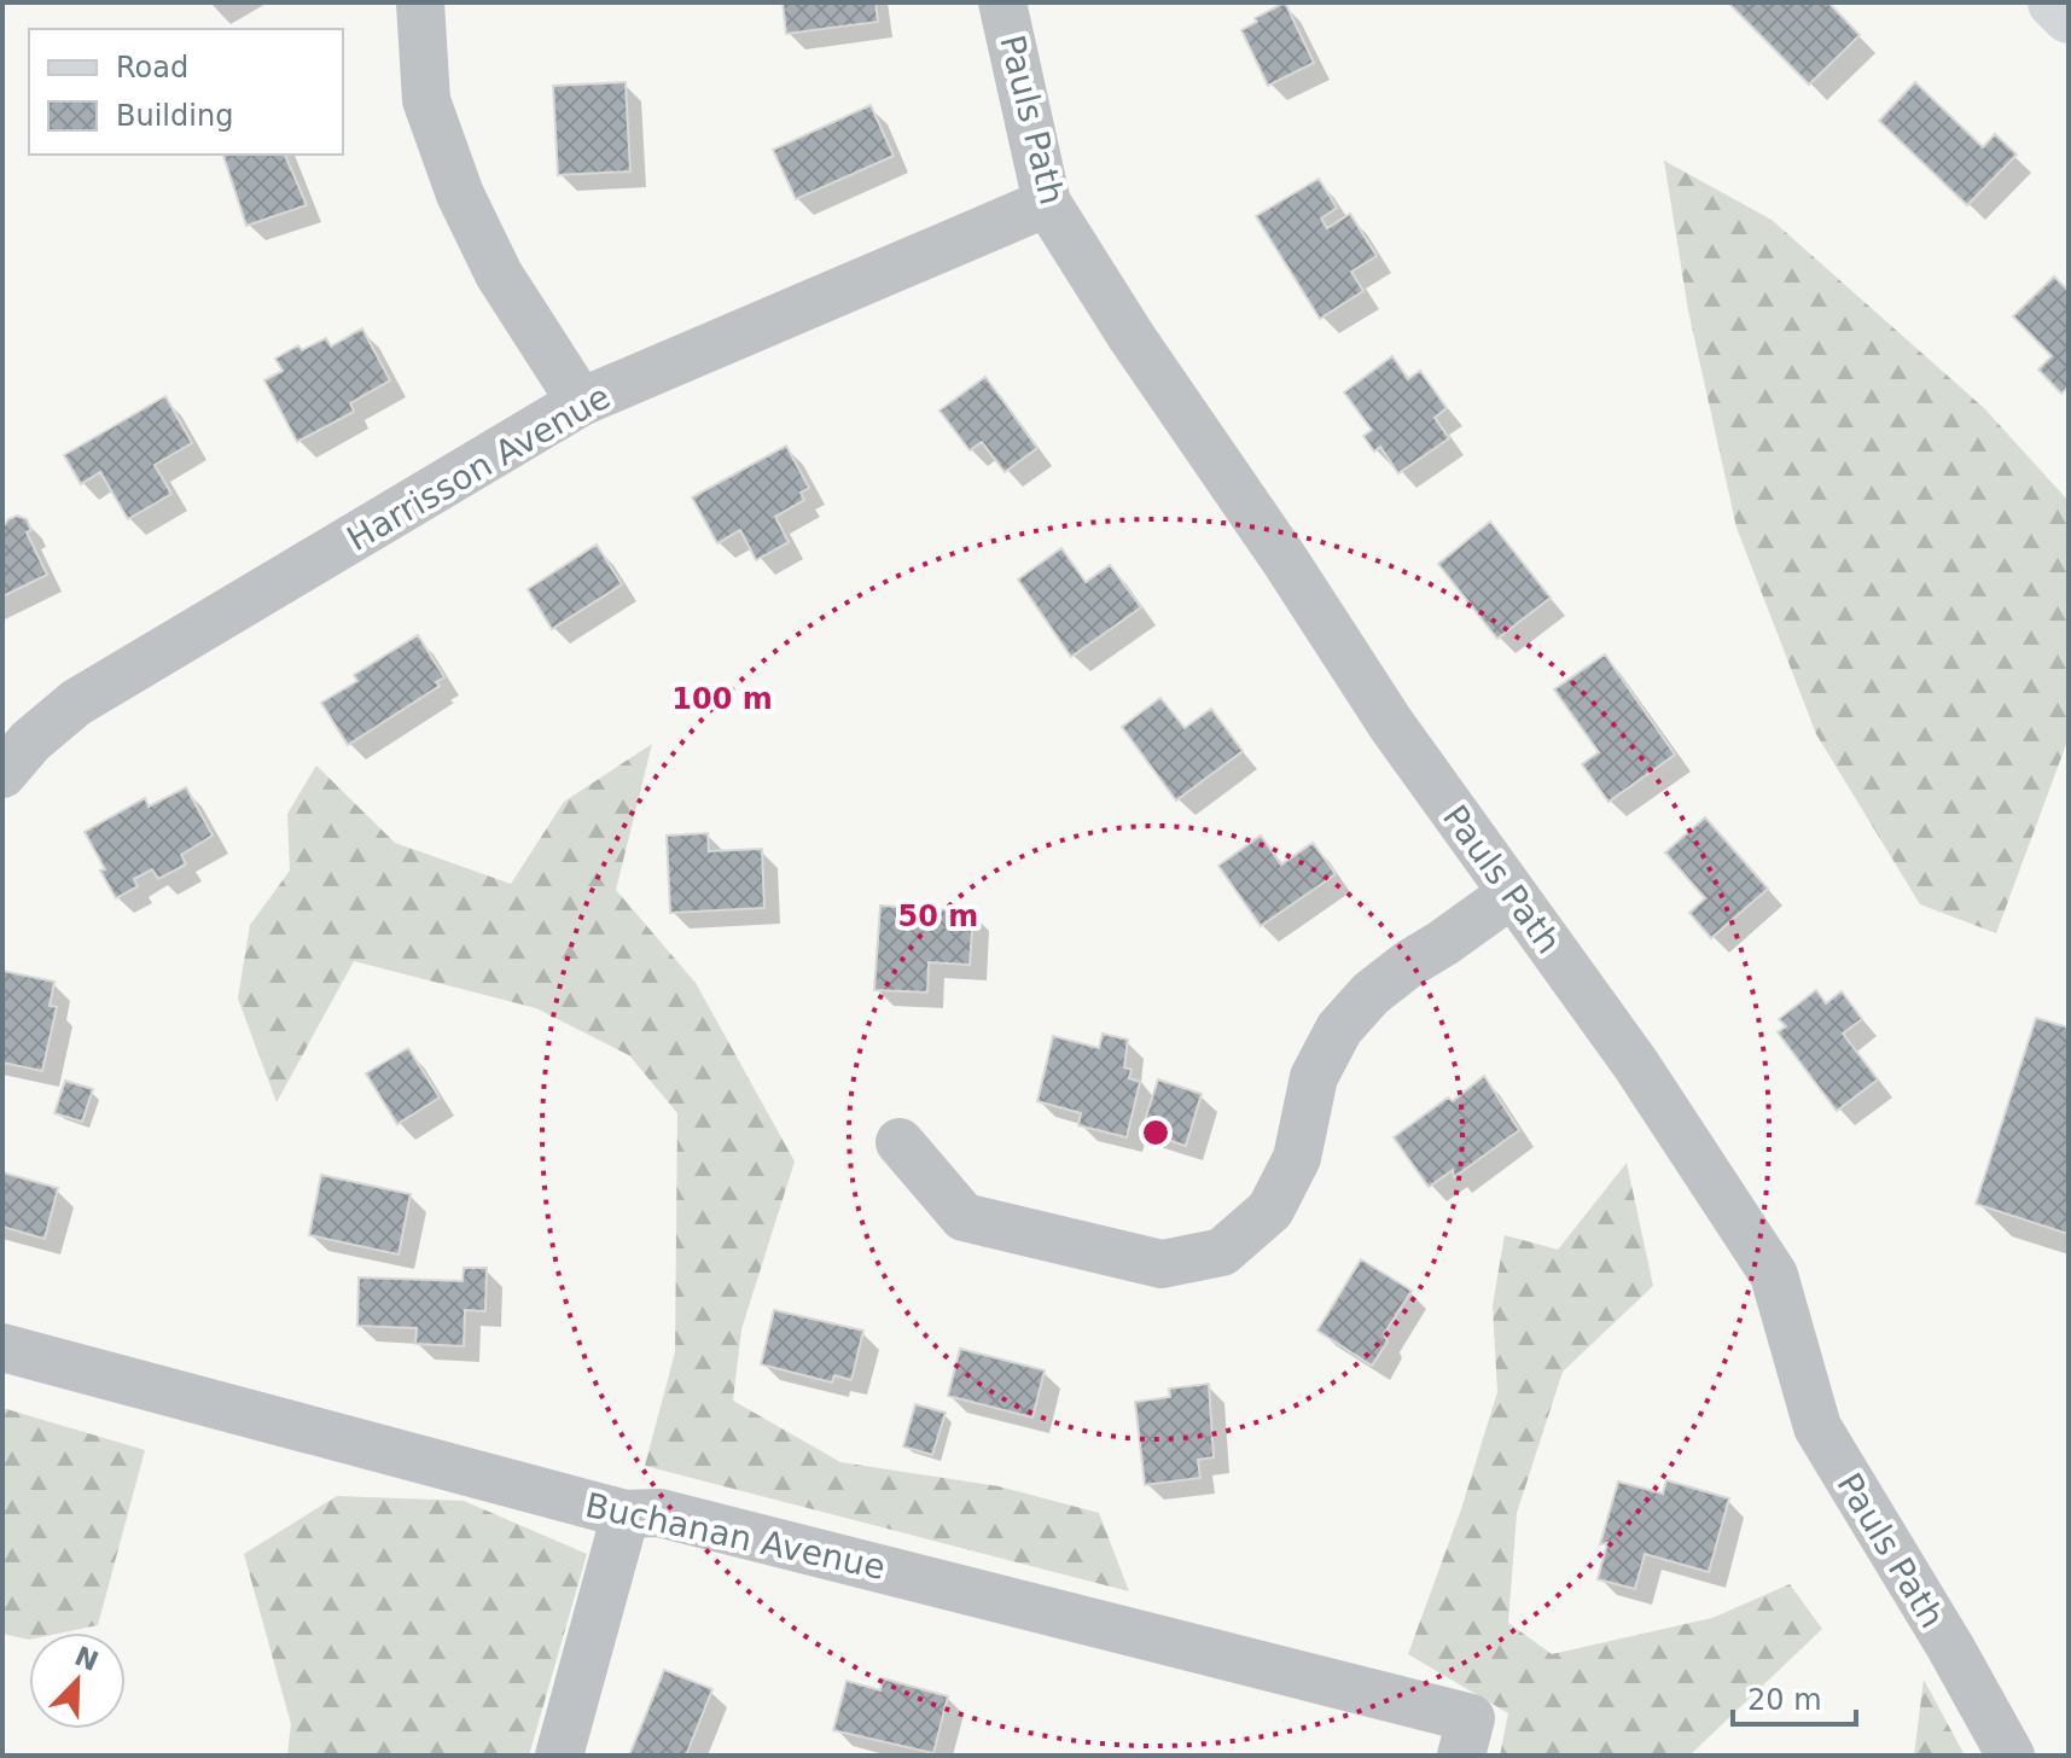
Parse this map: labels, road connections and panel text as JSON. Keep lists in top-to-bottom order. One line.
{"streets":{"street":["Pauls Path","Harrisson Avenue","Buchanan Avenue"]},"crossings":[["Pauls Path","Harrisson Avenue"]],"legend":["Road","Building"],"scale_bar":"20 m","north":"top right","rings":["100 m","50 m"]}
